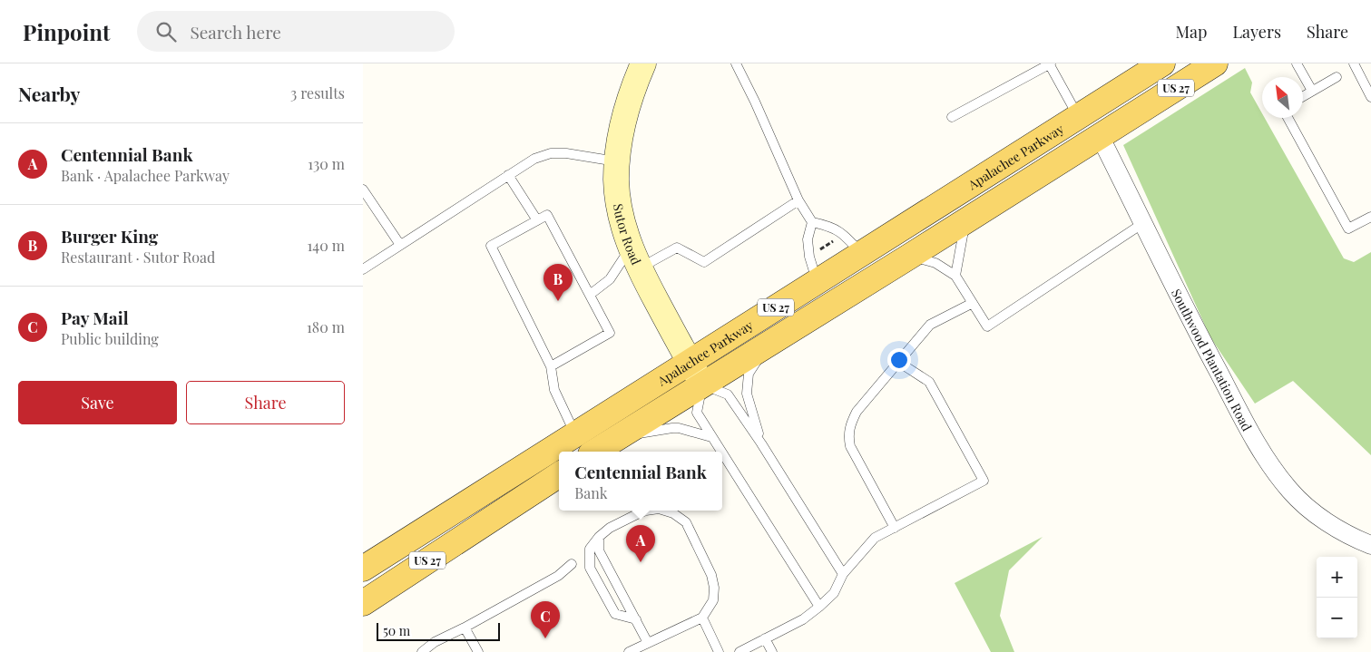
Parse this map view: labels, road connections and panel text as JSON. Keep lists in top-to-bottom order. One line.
{"streets":{"main road":["US 27","Apalachee Parkway"],"street":["Sutor Road","Southwood Plantation Road"]},"crossings":[["Apalachee Parkway","Sutor Road"],["Apalachee Parkway","Southwood Plantation Road"]],"scale_bar":"50 m","north":"top left","page":{"header":"Pinpoint","search":"Search here","nav":["Map","Layers","Share"],"heading":["Nearby","3 results"],"list":[{"mark":"A","name":"Centennial Bank","note":"Bank · Apalachee Parkway","value":"130 m"},{"mark":"B","name":"Burger King","note":"Restaurant · Sutor Road","value":"140 m"},{"mark":"C","name":"Pay Mail","note":"Public building","value":"180 m"}],"pins":["B","A","C"],"buttons":["Save","Share"],"popup":["Centennial Bank","Bank"],"map_buttons":["+","−"],"scale":"50 m"}}
